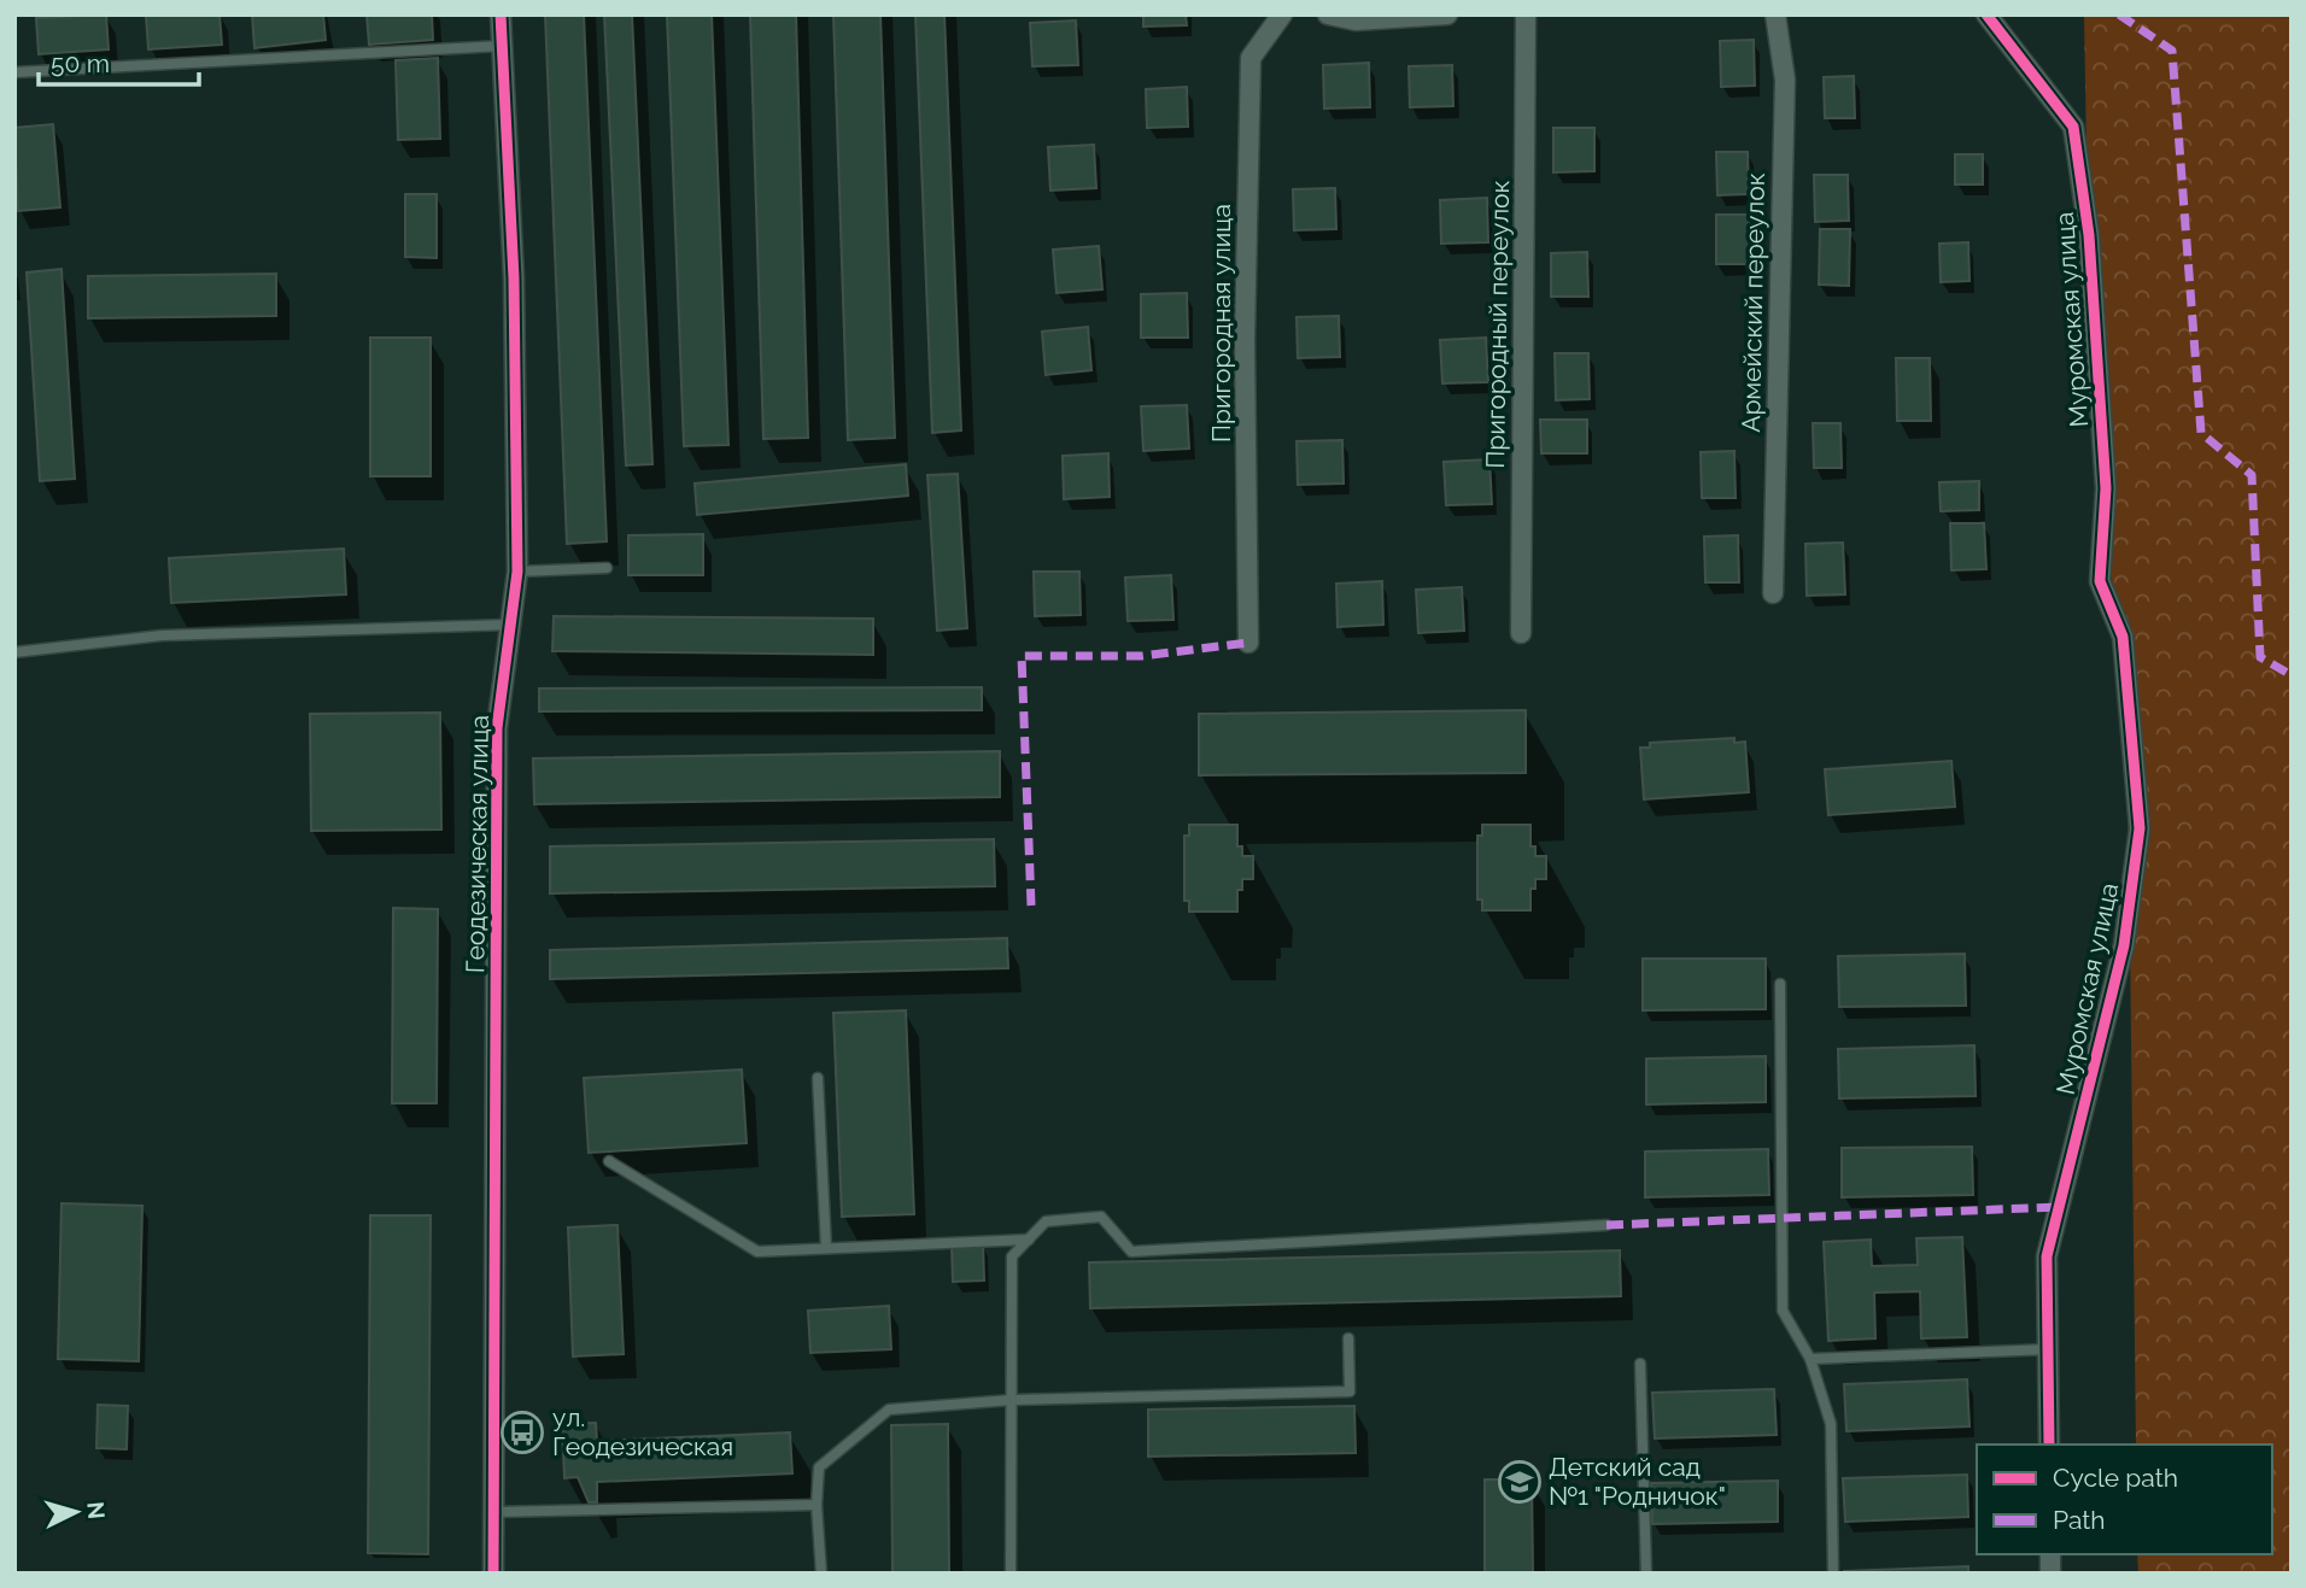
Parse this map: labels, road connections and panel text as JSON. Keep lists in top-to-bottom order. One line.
{"streets":{"street":["Армейский переулок","Муромская улица","Пригородная улица","Пригородный переулок","Геодезическая улица"]},"places":{"bus stop":["ул. Геодезическая"],"school or university":["Детский сад №1 \"Родничок\""]},"legend":["Cycle path","Path"],"scale_bar":"50 m","north":"right"}
